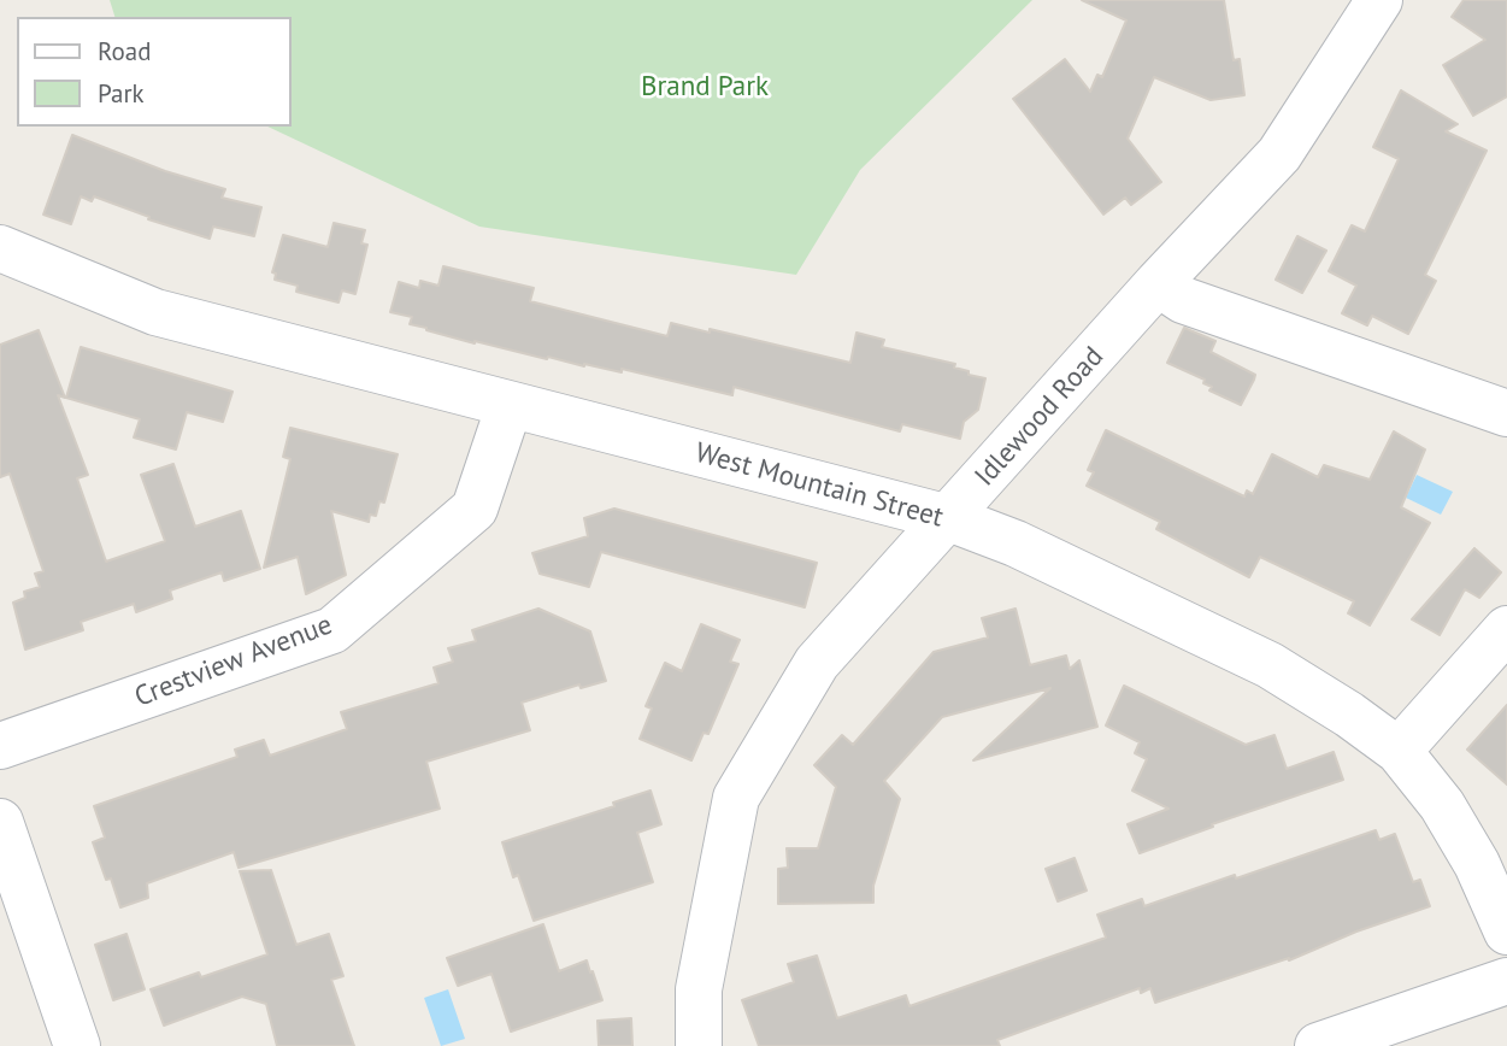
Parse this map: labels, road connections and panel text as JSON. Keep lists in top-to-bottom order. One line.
{"streets":{"street":["Idlewood Road","West Mountain Street","Crestview Avenue"]},"crossings":[["Idlewood Road","West Mountain Street"],["West Mountain Street","Crestview Avenue"]],"parks":["Brand Park"],"legend":["Road","Park"]}
